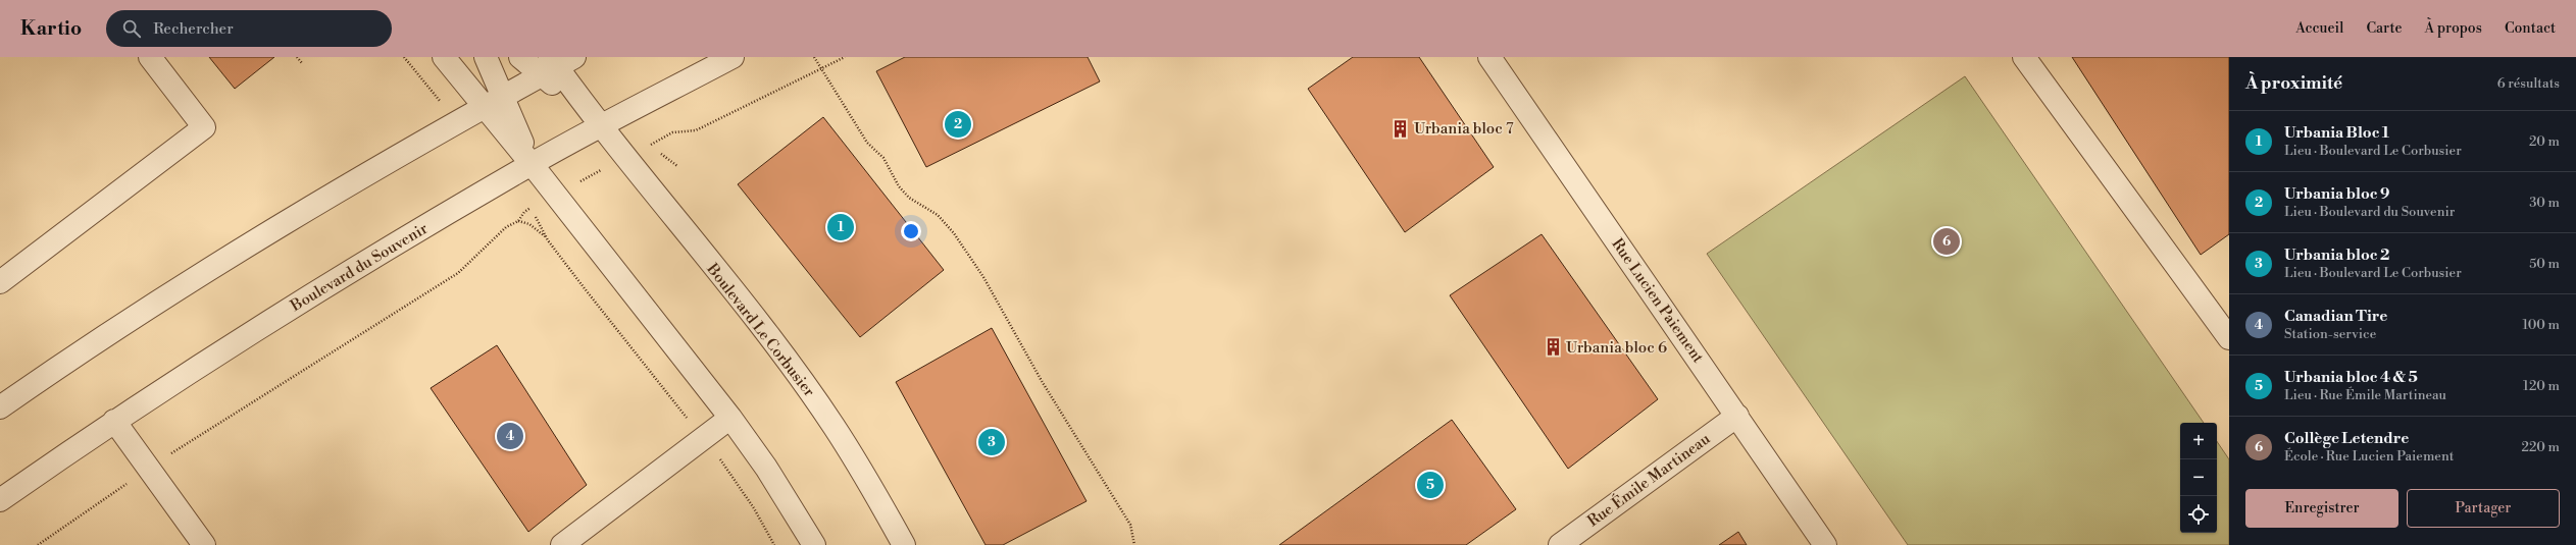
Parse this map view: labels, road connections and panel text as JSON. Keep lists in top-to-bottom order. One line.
{"streets":{"street":["Boulevard du Souvenir","Rue Lucien Paiement","Boulevard Le Corbusier","Rue Émile Martineau"]},"crossings":[["Boulevard du Souvenir","Boulevard Le Corbusier"],["Rue Lucien Paiement","Rue Émile Martineau"]],"places":{"building":["Urbania bloc 7","Urbania bloc 6"]},"page":{"header":"Kartio","search":"Rechercher","nav":["Accueil","Carte","À propos","Contact"],"heading":["À proximité","6 résultats"],"pins":["2","1","6","4","3","5"],"list":[{"mark":"1","name":"Urbania Bloc 1","note":"Lieu · Boulevard Le Corbusier","value":"20 m"},{"mark":"2","name":"Urbania bloc 9","note":"Lieu · Boulevard du Souvenir","value":"30 m"},{"mark":"3","name":"Urbania bloc 2","note":"Lieu · Boulevard Le Corbusier","value":"50 m"},{"mark":"4","name":"Canadian Tire","note":"Station-service","value":"100 m"},{"mark":"5","name":"Urbania bloc 4 & 5","note":"Lieu · Rue Émile Martineau","value":"120 m"},{"mark":"6","name":"Collège Letendre","note":"École · Rue Lucien Paiement","value":"220 m"}],"map_buttons":["+","−"],"buttons":["Enregistrer","Partager"]}}
